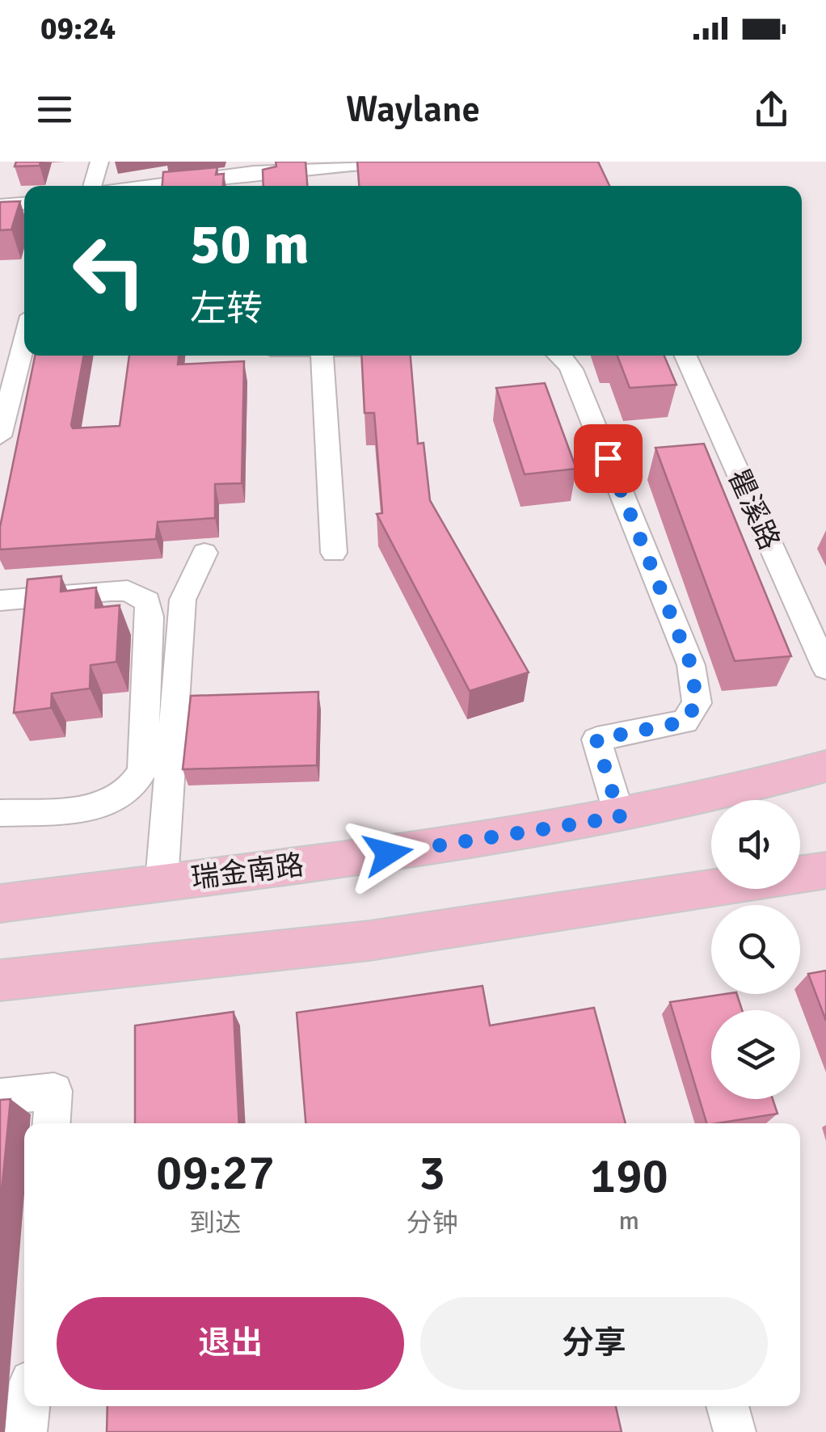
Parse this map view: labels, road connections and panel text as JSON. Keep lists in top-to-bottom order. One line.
{"streets":{"main road":["瑞金南路"],"street":["瞿溪路"]},"page":{"status":"09:24","header":"Waylane","turn":["50 m","左转"],"eta":["09:27","到达","3","分钟","190","m"],"buttons":["退出","分享"]}}
